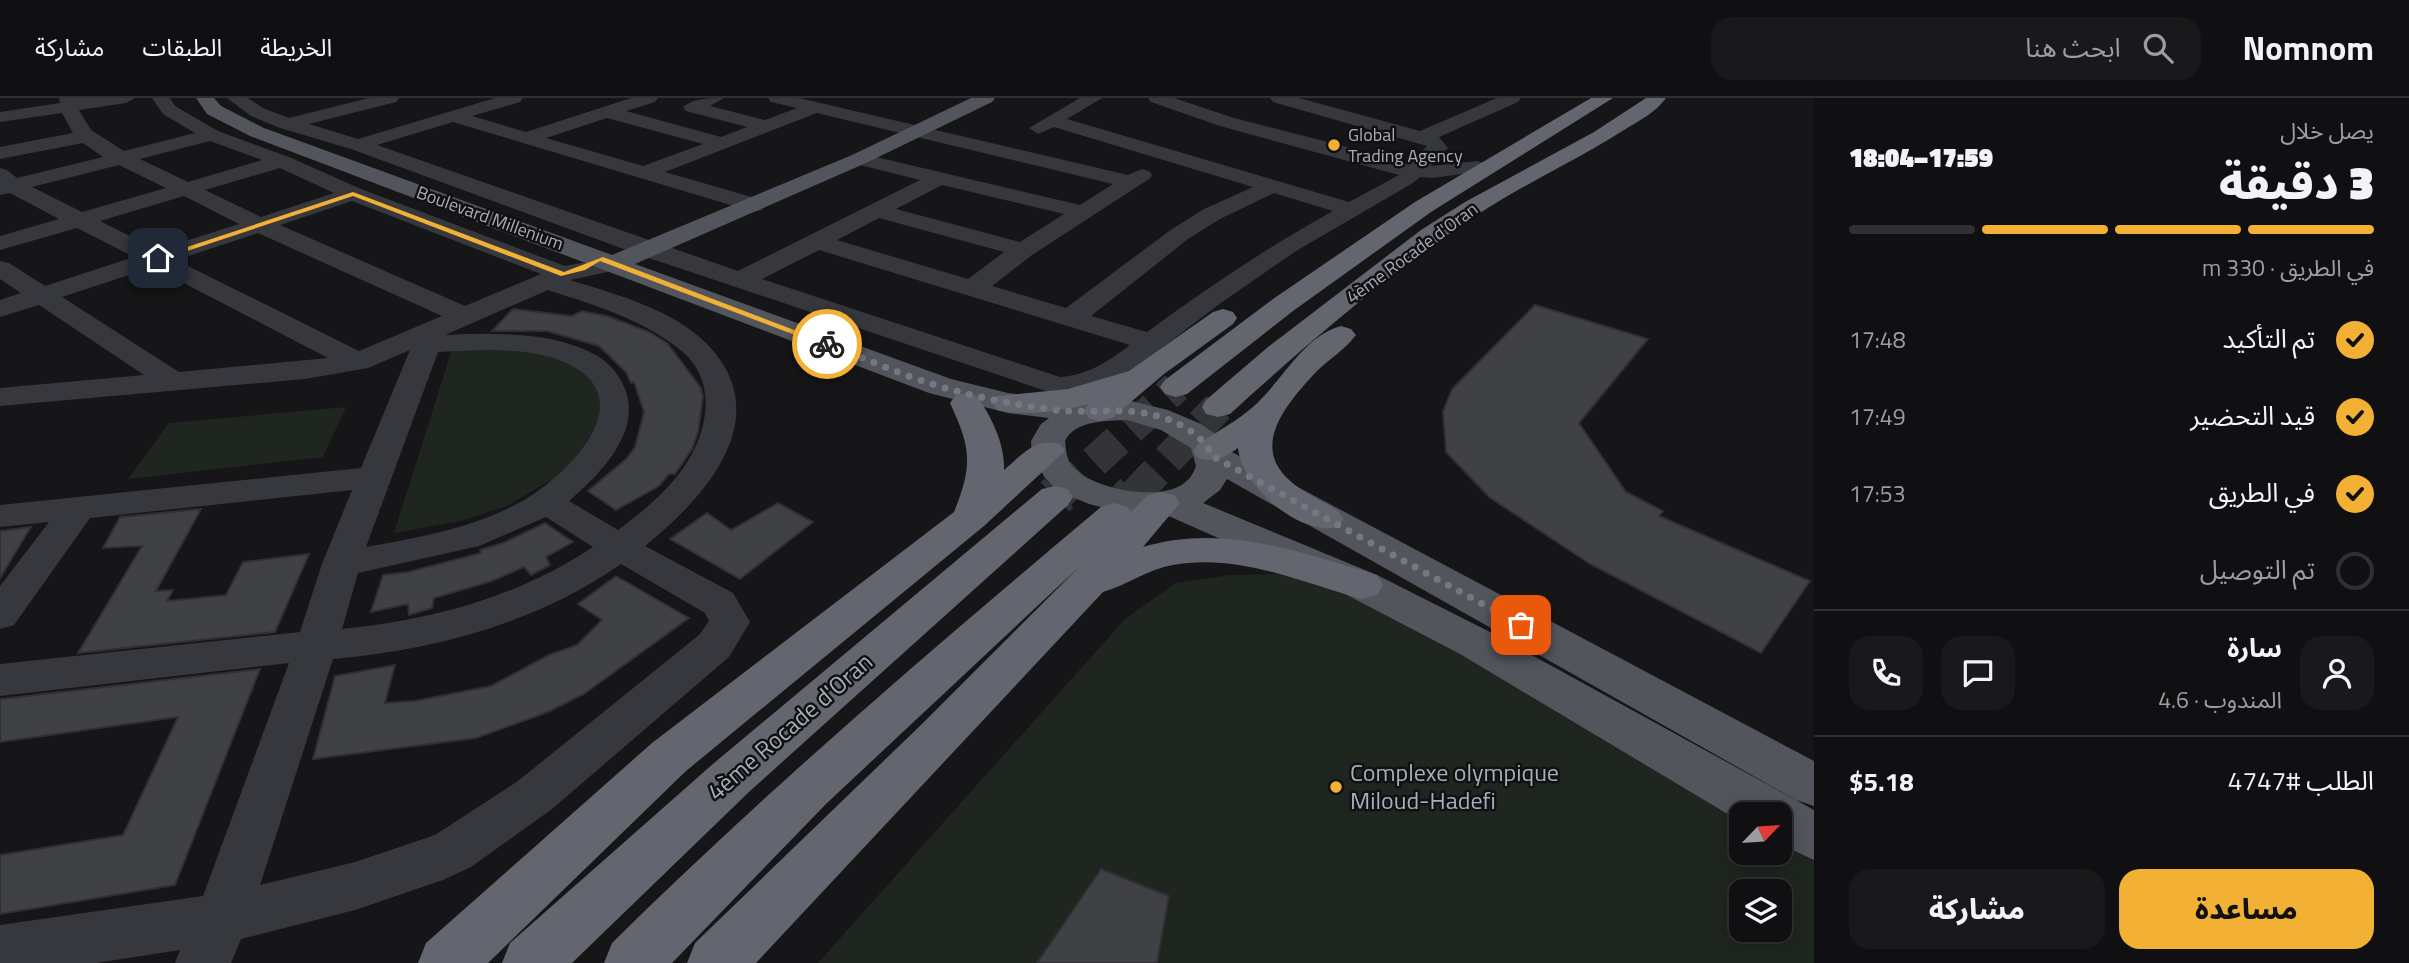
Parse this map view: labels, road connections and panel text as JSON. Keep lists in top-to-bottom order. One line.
{"streets":{"highway":["4ème Rocade d'Oran"],"main road":["Boulevard Millenium"]},"places":["Global Trading Agency","Complexe olympique Miloud-Hadefi"],"north":"top right","page":{"header":"Nomnom","search":"ابحث هنا","nav":["الخريطة","الطبقات","مشاركة"],"heading":["3 دقيقة","يصل خلال","17:59–18:04"],"panel":["سارة","المندوب · 4.6","الطلب #4747","$5.18"],"bar":"في الطريق · 330 m","list":[["تم التأكيد","17:48"],["قيد التحضير","17:49"],["في الطريق","17:53"],"تم التوصيل"],"buttons":["مساعدة","مشاركة"]}}
